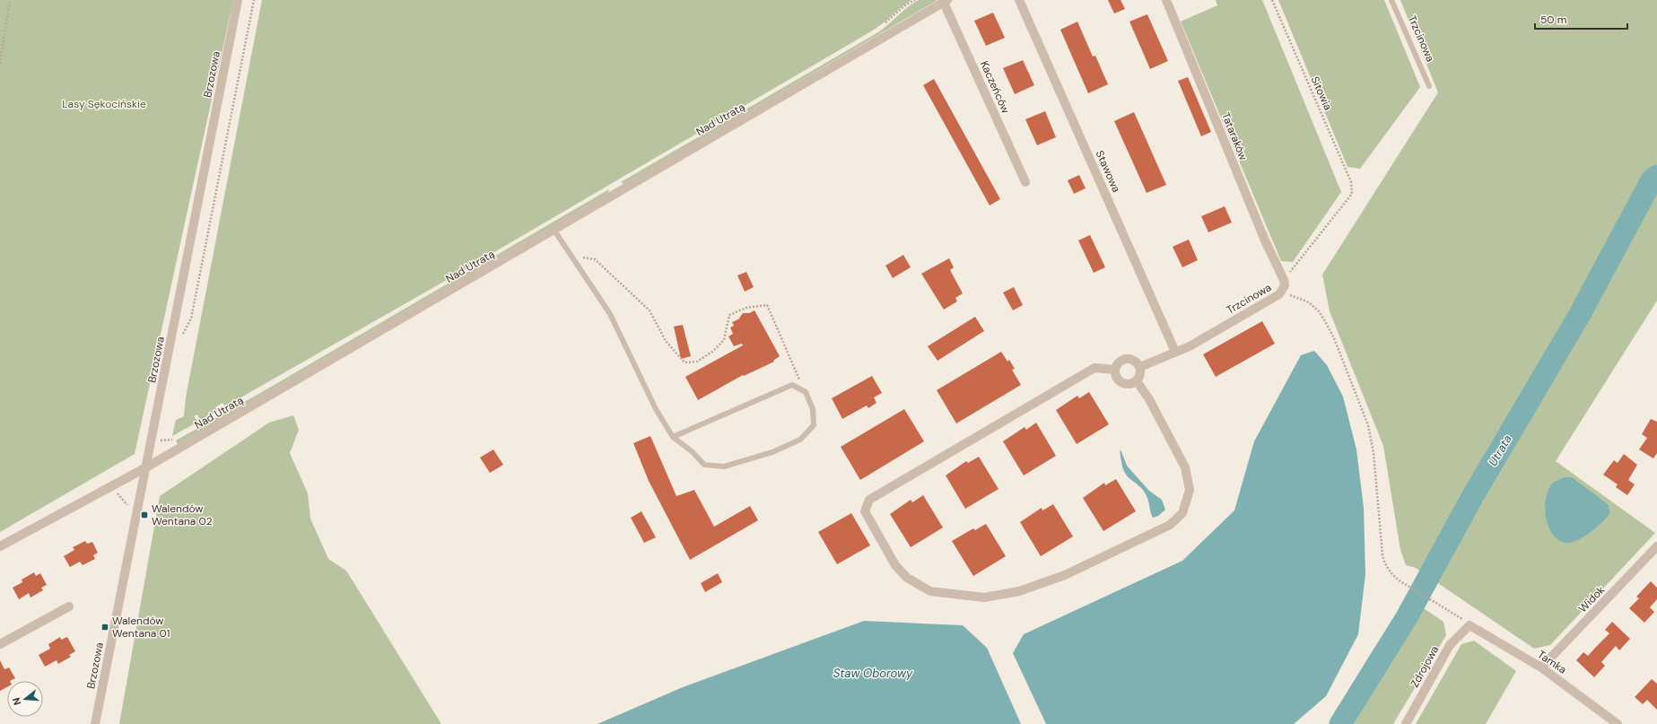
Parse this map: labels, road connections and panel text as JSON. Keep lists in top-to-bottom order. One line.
{"streets":{"street":["Trzcinowa","Brzozowa","Kaczeńców","Nad Utratą","Tataraków","Stawowa","Widok","Tamka","Zdrojowa"],"path":["Sitowia"]},"crossings":[["Trzcinowa","Sitowia"],["Trzcinowa","Tataraków"],["Trzcinowa","Stawowa"],["Brzozowa","Nad Utratą"],["Kaczeńców","Nad Utratą"],["Widok","Tamka"],["Tamka","Zdrojowa"]],"water":["Utrata","Staw Oborowy"],"parks":["Lasy Sękocińskie"],"places":{"transit":["Walendów Wentana 02","Walendów Wentana 01"]},"scale_bar":"50 m","north":"left"}
